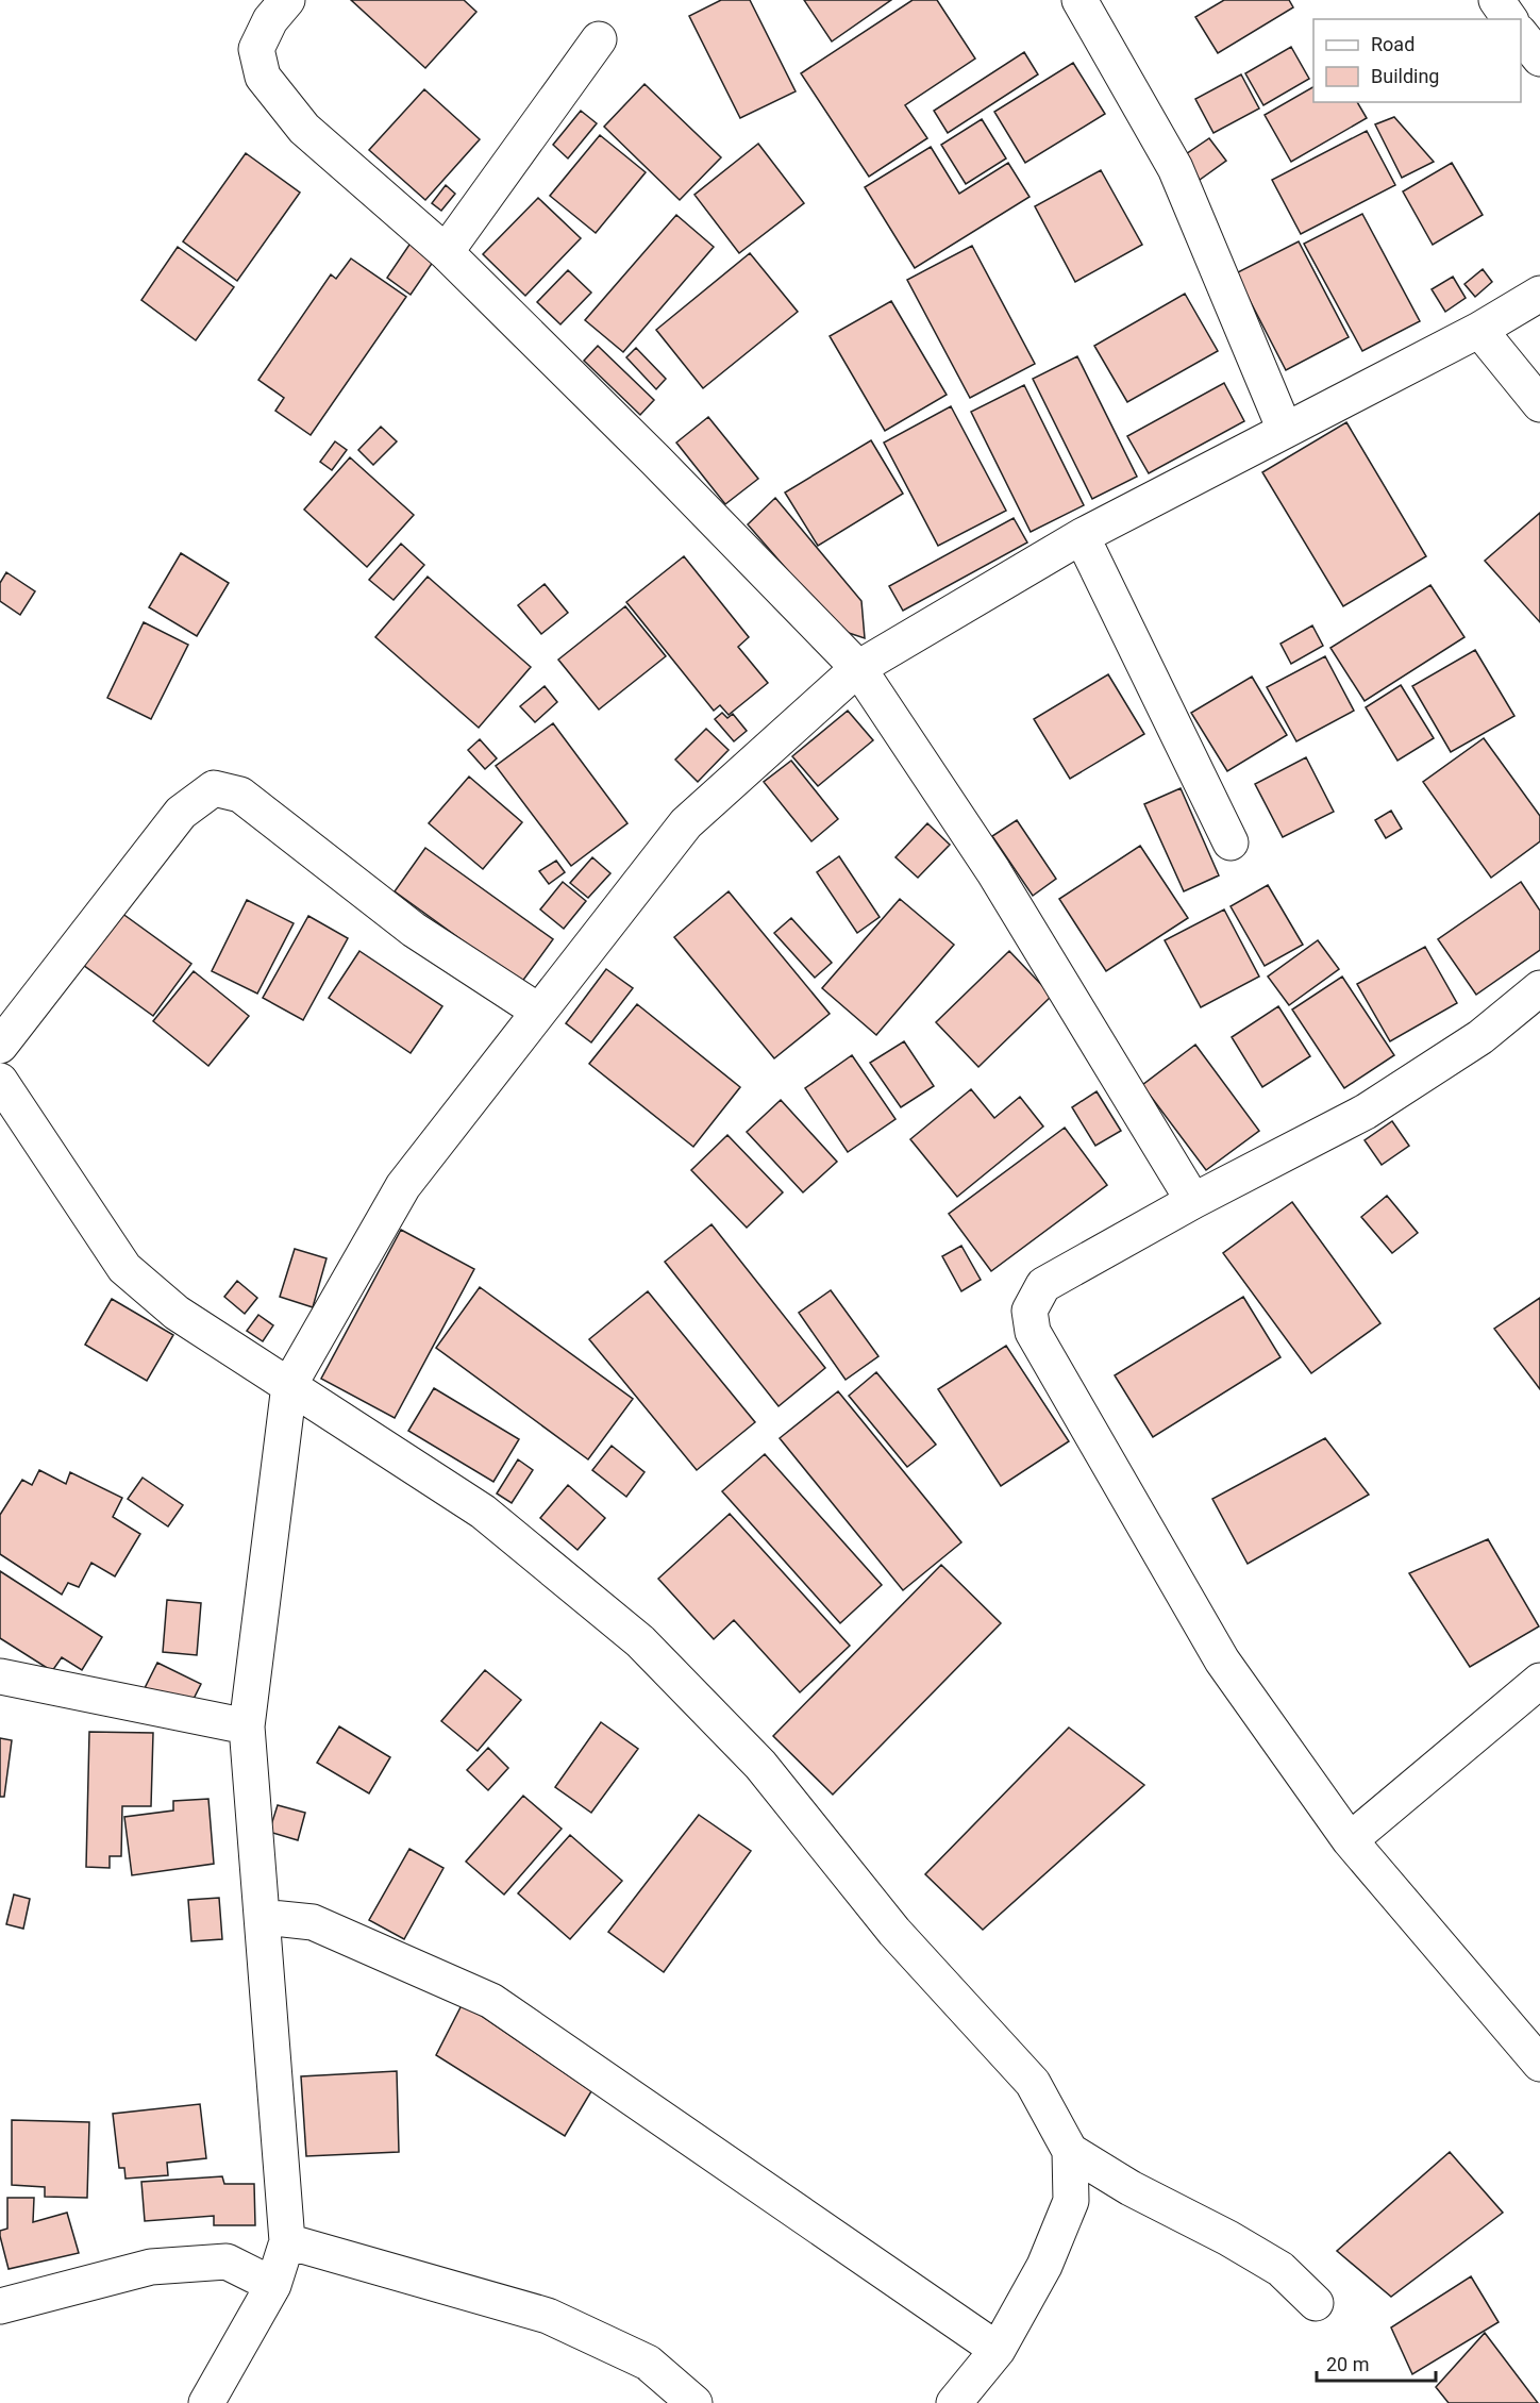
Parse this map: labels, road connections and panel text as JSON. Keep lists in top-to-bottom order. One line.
{"legend":["Road","Building"],"scale_bar":"20 m"}
